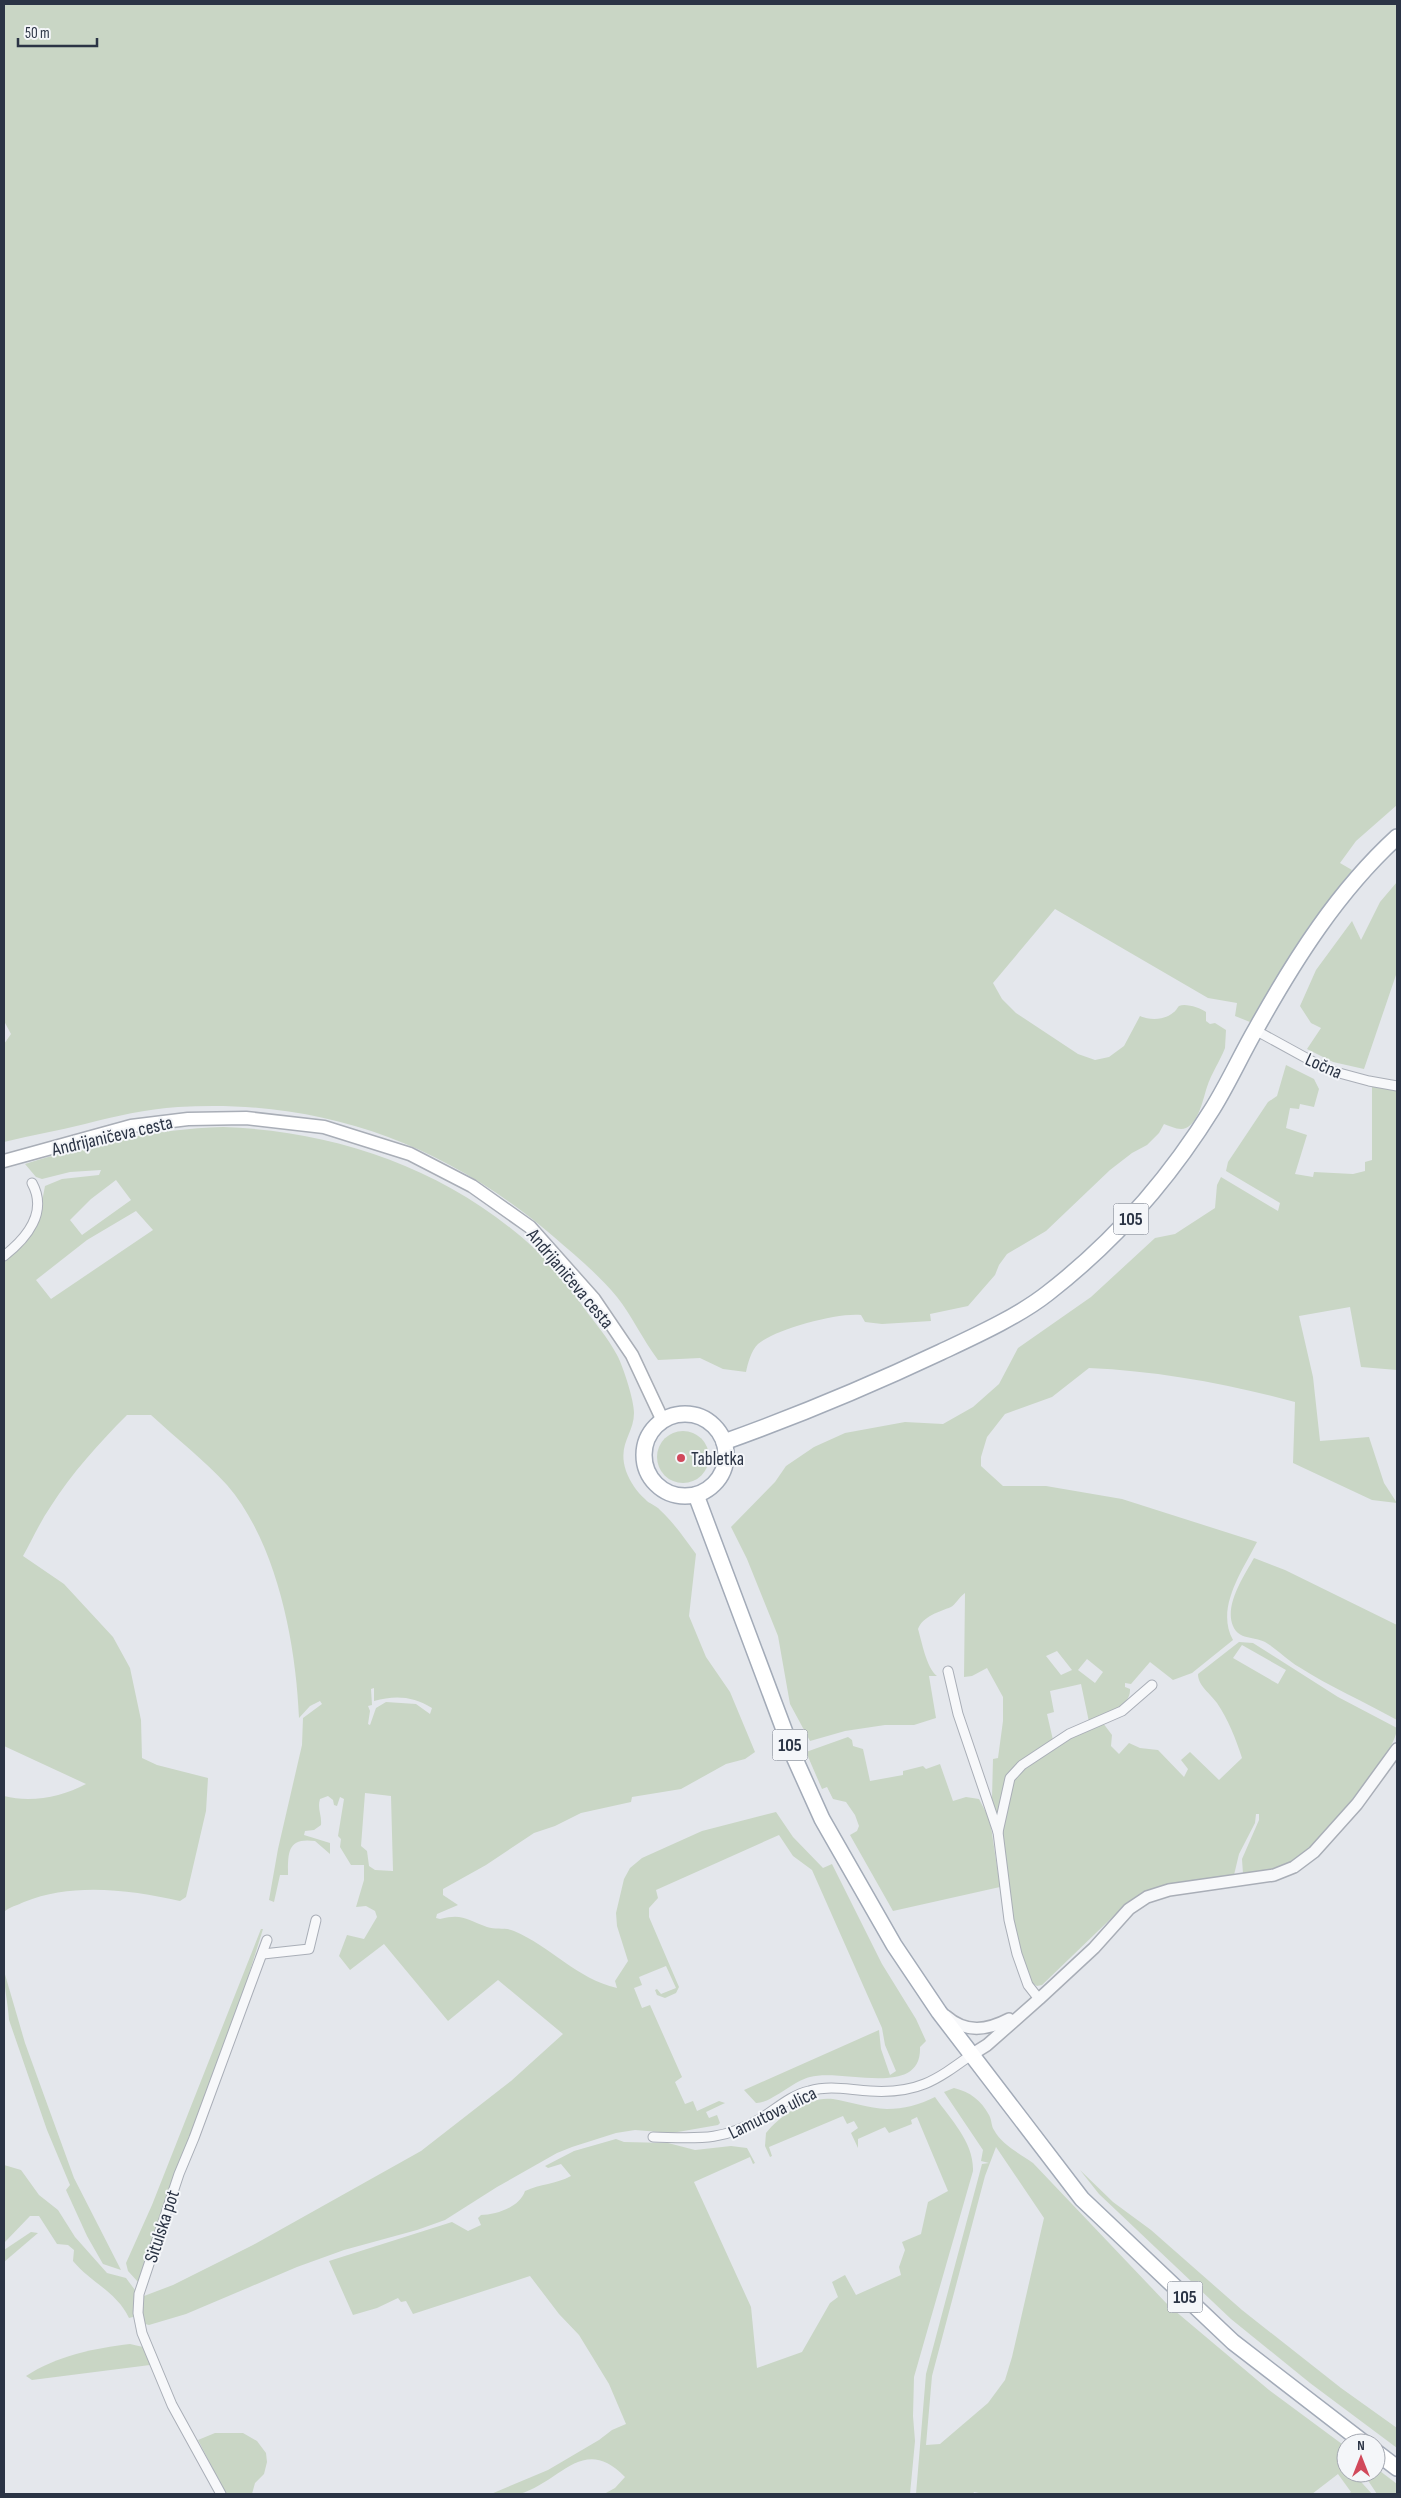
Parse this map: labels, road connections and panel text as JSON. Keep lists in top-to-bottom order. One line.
{"streets":{"main road":["Andrijaničeva cesta","105"],"street":["Ločna","Lamutova ulica","Situlska pot"]},"crossings":[["Ločna","105"],["Andrijaničeva cesta","105"],["105","Lamutova ulica"]],"places":["Tabletka"],"scale_bar":"50 m","north":"top"}
